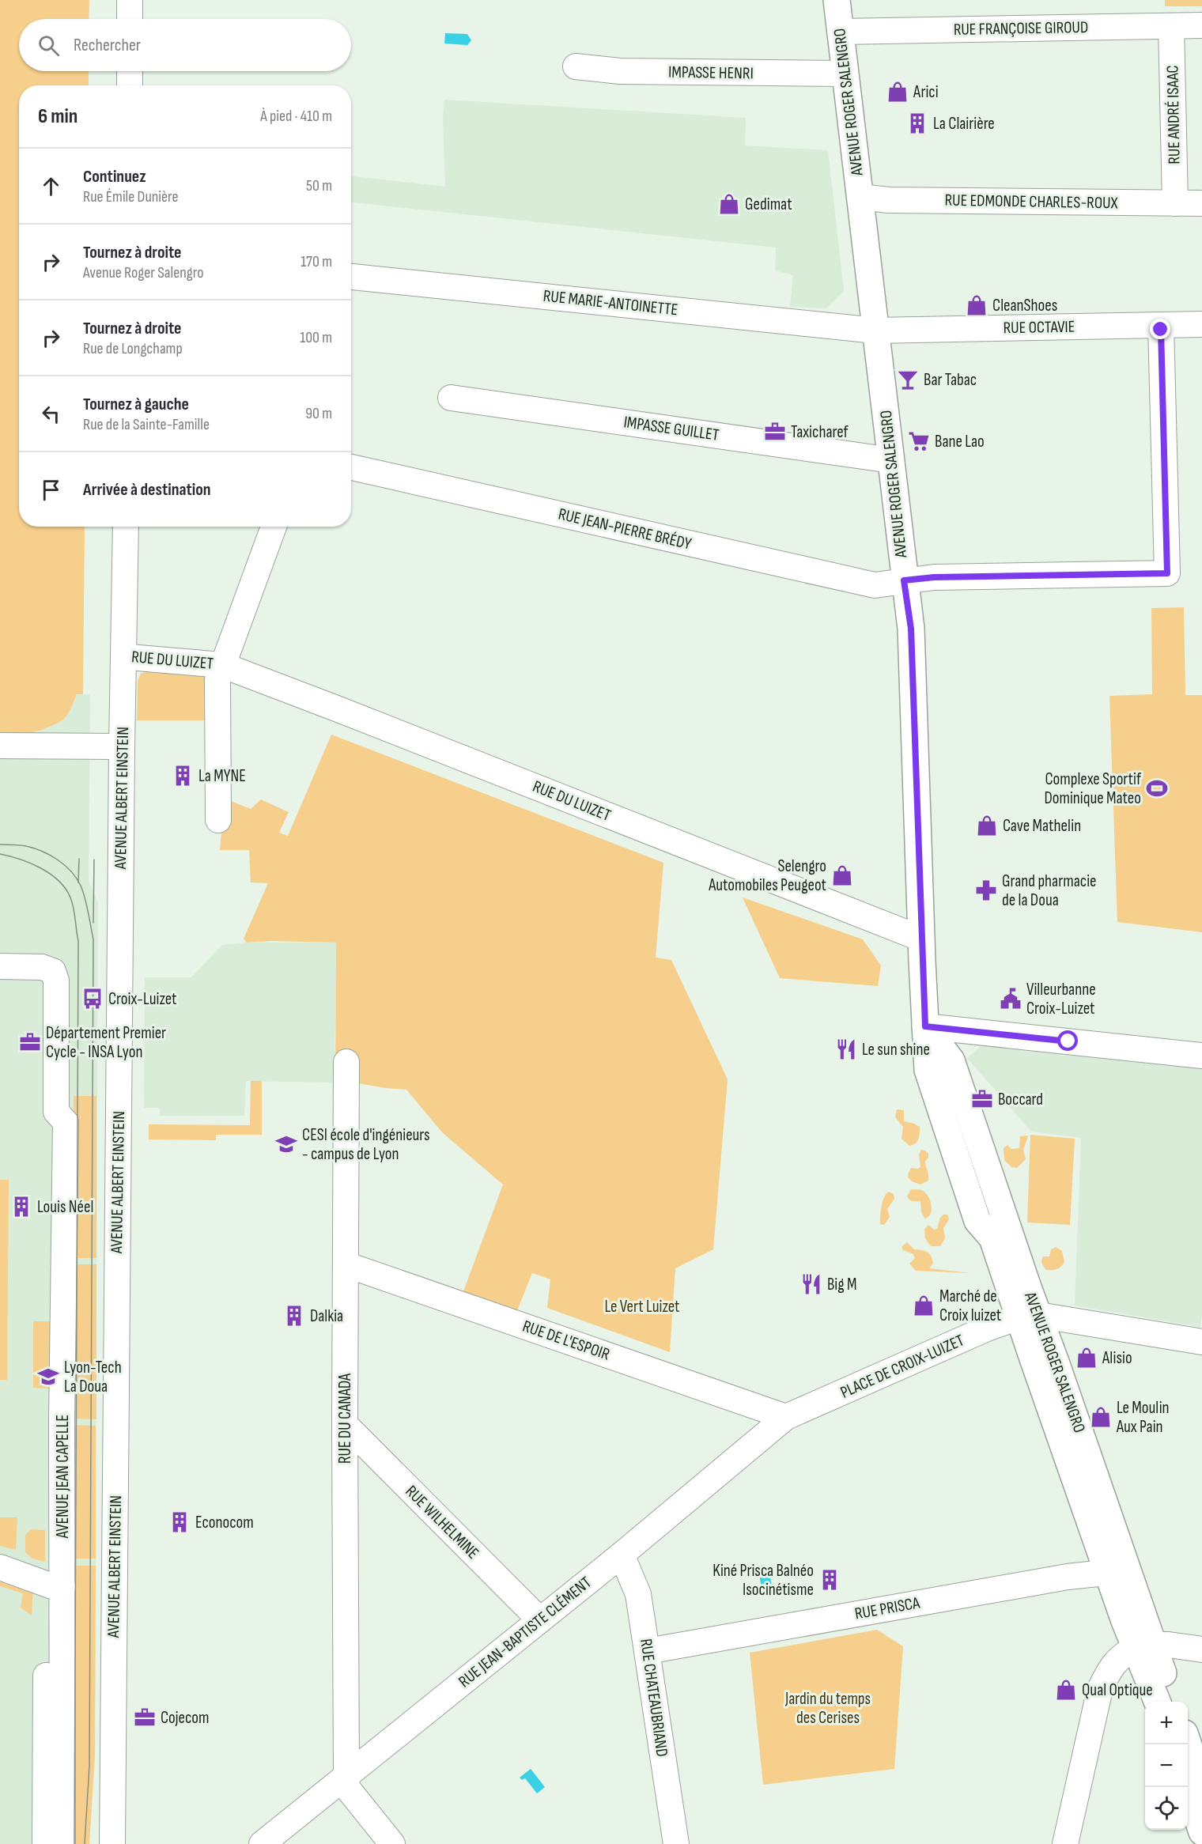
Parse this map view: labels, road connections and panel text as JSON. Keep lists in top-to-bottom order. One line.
{"streets":{"main road":["AVENUE ROGER SALENGRO"],"street":["RUE FRANÇOISE GIROUD","IMPASSE HENRI","RUE ANDRÉ ISAAC","RUE EDMONDE CHARLES-ROUX","RUE MARIE-ANTOINETTE","RUE OCTAVIE","IMPASSE GUILLET","RUE JEAN-PIERRE BRÉDY","RUE DU LUIZET","AVENUE ALBERT EINSTEIN","RUE DE L'ESPOIR","PLACE DE CROIX-LUIZET","RUE DU CANADA","AVENUE JEAN CAPELLE","RUE WILHELMINE","RUE PRISCA","RUE JEAN-BAPTISTE CLÉMENT","RUE CHATEAUBRIAND"]},"crossings":[["RUE FRANÇOISE GIROUD","AVENUE ROGER SALENGRO"],["RUE FRANÇOISE GIROUD","RUE ANDRÉ ISAAC"],["IMPASSE HENRI","AVENUE ROGER SALENGRO"],["AVENUE ROGER SALENGRO","RUE EDMONDE CHARLES-ROUX"],["AVENUE ROGER SALENGRO","RUE MARIE-ANTOINETTE"],["AVENUE ROGER SALENGRO","RUE OCTAVIE"],["AVENUE ROGER SALENGRO","IMPASSE GUILLET"],["AVENUE ROGER SALENGRO","RUE JEAN-PIERRE BRÉDY"],["AVENUE ROGER SALENGRO","RUE DU LUIZET"],["AVENUE ROGER SALENGRO","PLACE DE CROIX-LUIZET"],["AVENUE ROGER SALENGRO","RUE PRISCA"],["RUE ANDRÉ ISAAC","RUE EDMONDE CHARLES-ROUX"],["RUE MARIE-ANTOINETTE","RUE OCTAVIE"],["RUE OCTAVIE","RUE JEAN-PIERRE BRÉDY"],["RUE DU LUIZET","AVENUE ALBERT EINSTEIN"],["RUE DE L'ESPOIR","PLACE DE CROIX-LUIZET"],["RUE DE L'ESPOIR","RUE DU CANADA"],["RUE DE L'ESPOIR","RUE JEAN-BAPTISTE CLÉMENT"],["PLACE DE CROIX-LUIZET","RUE JEAN-BAPTISTE CLÉMENT"],["RUE DU CANADA","RUE WILHELMINE"],["RUE DU CANADA","RUE JEAN-BAPTISTE CLÉMENT"],["RUE WILHELMINE","RUE JEAN-BAPTISTE CLÉMENT"],["RUE PRISCA","RUE CHATEAUBRIAND"],["RUE JEAN-BAPTISTE CLÉMENT","RUE CHATEAUBRIAND"]],"parks":["Le Vert Luizet","Jardin du temps des Cerises"],"places":{"shop":["Arici","Gedimat","CleanShoes","Cave Mathelin","Selengro Automobiles Peugeot","Marché de Croix luizet","Alisio","Le Moulin Aux Pain","Qual Optique"],"building":["La Clairière","La MYNE","Louis Néel","Dalkia","Econocom","Kiné Prisca Balnéo Isocinétisme"],"bar":["Bar Tabac"],"office":["Taxicharef","Département Premier Cycle - INSA Lyon","Boccard","Cojecom"],"supermarket":["Bane Lao"],"sports":["Complexe Sportif Dominique Mateo"],"pharmacy":["Grand pharmacie de la Doua"],"bus stop":["Croix-Luizet"],"public building":["Villeurbanne Croix-Luizet"],"restaurant":["Le sun shine","Big M"],"school or university":["CESI école d'ingénieurs - campus de Lyon","Lyon-Tech La Doua"]},"page":{"search":"Rechercher","heading":["6 min","À pied · 410 m"],"list":[["Continuez","Rue Émile Dunière","50 m"],["Tournez à droite","Avenue Roger Salengro","170 m"],["Tournez à droite","Rue de Longchamp","100 m"],["Tournez à gauche","Rue de la Sainte-Famille","90 m"],"Arrivée à destination"],"map_buttons":["+","−"]}}
